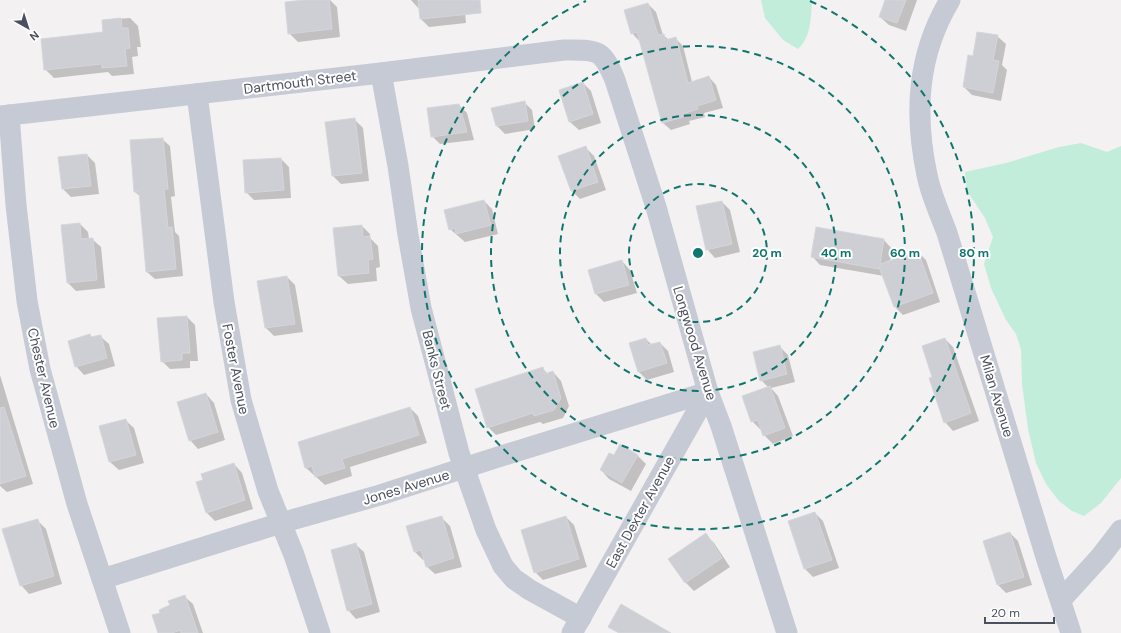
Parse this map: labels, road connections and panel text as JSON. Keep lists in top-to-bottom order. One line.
{"streets":{"street":["Dartmouth Street","Longwood Avenue","Foster Avenue","Banks Street","Chester Avenue","Milan Avenue","Jones Avenue","East Dexter Avenue"]},"crossings":[["Dartmouth Street","Longwood Avenue"],["Dartmouth Street","Foster Avenue"],["Dartmouth Street","Banks Street"],["Dartmouth Street","Chester Avenue"],["Longwood Avenue","Jones Avenue"],["Longwood Avenue","East Dexter Avenue"],["Foster Avenue","Jones Avenue"],["Banks Street","Jones Avenue"],["Banks Street","East Dexter Avenue"],["Chester Avenue","Jones Avenue"],["Jones Avenue","East Dexter Avenue"]],"scale_bar":"20 m","north":"bottom right","rings":["20 m","40 m","60 m","80 m"]}
